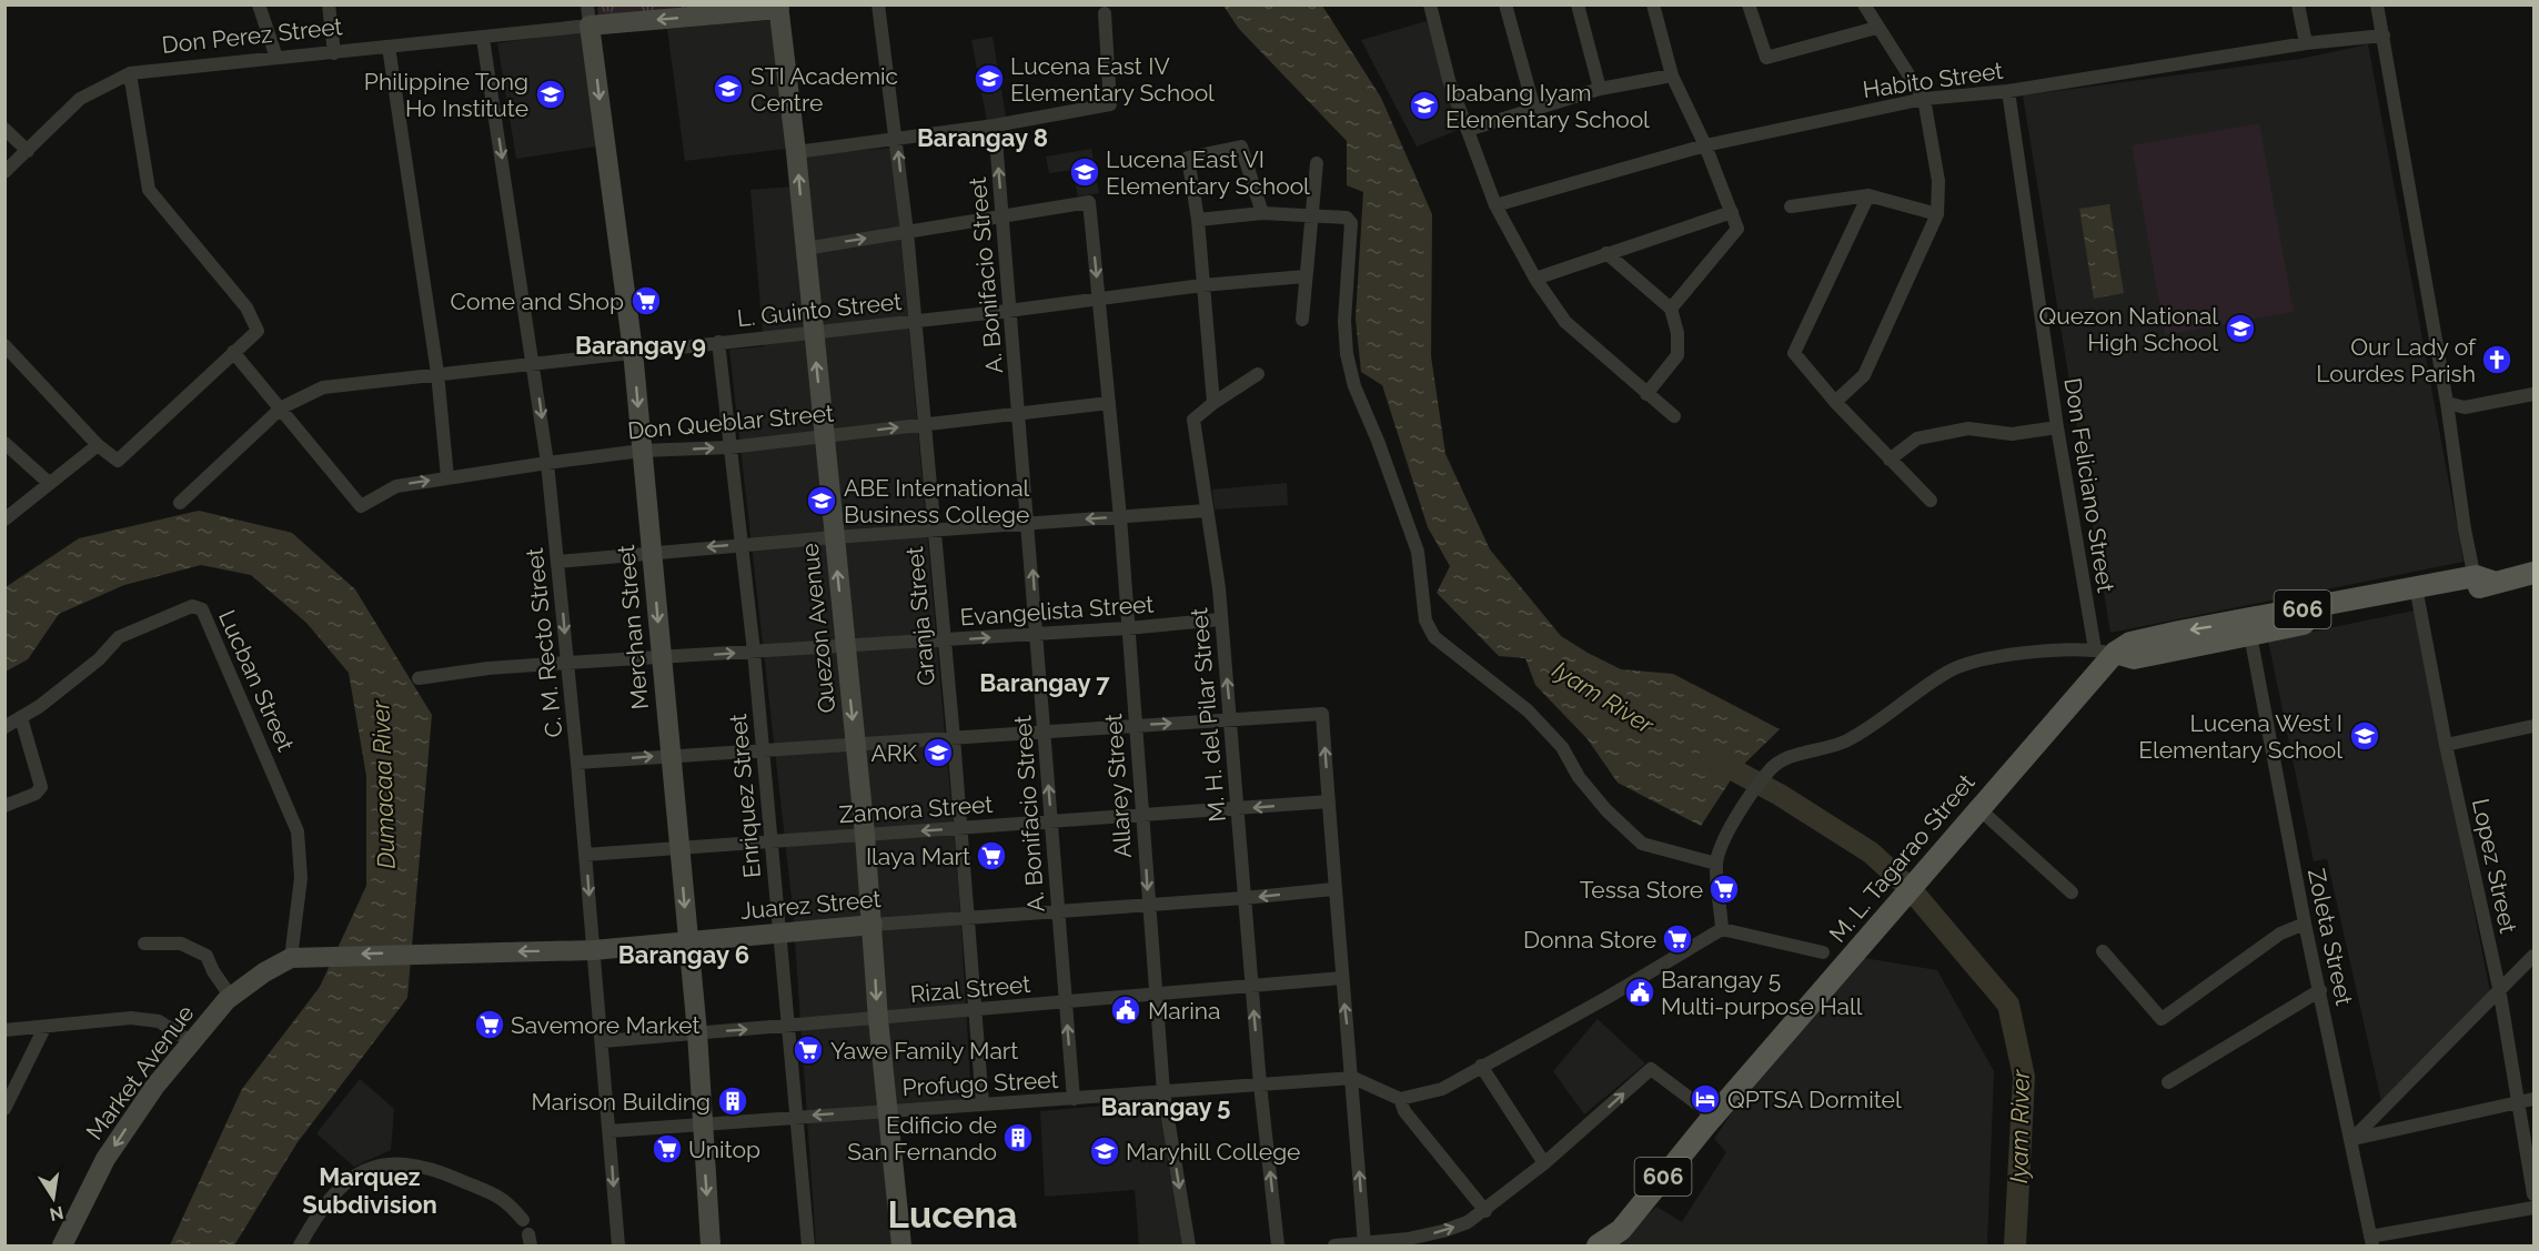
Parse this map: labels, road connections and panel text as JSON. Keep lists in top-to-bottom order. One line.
{"streets":{"main road":["Don Perez Street","606","Merchan Street","Quezon Avenue","M. L. Tagarao Street","Juarez Street","Market Avenue"],"street":["Habito Street","A. Bonifacio Street","L. Guinto Street","Don Queblar Street","Don Feliciano Street","Evangelista Street","Granja Street","C. M. Recto Street","Lucban Street","M. H. del Pilar Street","Allarey Street","Enriquez Street","Zamora Street","Lopez Street","Zoleta Street","Rizal Street","Profugo Street"]},"crossings":[["Don Perez Street","Merchan Street"],["Don Perez Street","Quezon Avenue"],["Don Perez Street","C. M. Recto Street"],["Habito Street","Don Feliciano Street"],["A. Bonifacio Street","L. Guinto Street"],["A. Bonifacio Street","Don Queblar Street"],["A. Bonifacio Street","Evangelista Street"],["A. Bonifacio Street","Allarey Street"],["A. Bonifacio Street","Zamora Street"],["A. Bonifacio Street","Juarez Street"],["A. Bonifacio Street","Rizal Street"],["A. Bonifacio Street","Profugo Street"],["L. Guinto Street","Don Queblar Street"],["L. Guinto Street","Granja Street"],["L. Guinto Street","Merchan Street"],["L. Guinto Street","Quezon Avenue"],["L. Guinto Street","C. M. Recto Street"],["L. Guinto Street","Allarey Street"],["L. Guinto Street","Enriquez Street"],["Don Queblar Street","Granja Street"],["Don Queblar Street","Merchan Street"],["Don Queblar Street","Quezon Avenue"],["Don Queblar Street","C. M. Recto Street"],["Don Queblar Street","Allarey Street"],["Don Queblar Street","Enriquez Street"],["Don Feliciano Street","M. L. Tagarao Street"],["Evangelista Street","Granja Street"],["Evangelista Street","Merchan Street"],["Evangelista Street","Quezon Avenue"],["Evangelista Street","C. M. Recto Street"],["Evangelista Street","M. H. del Pilar Street"],["Evangelista Street","Allarey Street"],["Evangelista Street","Enriquez Street"],["Granja Street","Zamora Street"],["Granja Street","Juarez Street"],["Granja Street","Rizal Street"],["Granja Street","Profugo Street"],["Merchan Street","Zamora Street"],["Merchan Street","Juarez Street"],["Merchan Street","Rizal Street"],["Merchan Street","Profugo Street"],["Quezon Avenue","Zamora Street"],["Quezon Avenue","Juarez Street"],["Quezon Avenue","Rizal Street"],["Quezon Avenue","Profugo Street"],["C. M. Recto Street","Zamora Street"],["C. M. Recto Street","Juarez Street"],["C. M. Recto Street","Rizal Street"],["C. M. Recto Street","Profugo Street"],["Lucban Street","Juarez Street"],["Lucban Street","Market Avenue"],["M. H. del Pilar Street","Zamora Street"],["M. H. del Pilar Street","Juarez Street"],["M. H. del Pilar Street","Rizal Street"],["M. H. del Pilar Street","Profugo Street"],["Allarey Street","Zamora Street"],["Allarey Street","Juarez Street"],["Allarey Street","Rizal Street"],["Allarey Street","Profugo Street"],["Enriquez Street","Zamora Street"],["Enriquez Street","Juarez Street"],["Enriquez Street","Rizal Street"],["Enriquez Street","Profugo Street"],["M. L. Tagarao Street","Lopez Street"],["M. L. Tagarao Street","Zoleta Street"],["Juarez Street","Market Avenue"]],"one_way":["A. Bonifacio Street","Merchan Street","Juarez Street","Market Avenue"],"districts":["Barangay 8","Barangay 9","Barangay 7","Barangay 6","Barangay 5","Marquez Subdivision","Lucena"],"water":["Iyam River","Dumacaa River"],"places":{"school or university":["Lucena East IV Elementary School","STI Academic Centre","Philippine Tong Ho Institute","Ibabang Iyam Elementary School","Lucena East VI Elementary School","Quezon National High School","ABE International Business College","Lucena West I Elementary School","ARK","Maryhill College"],"supermarket":["Come and Shop","Ilaya Mart","Tessa Store","Donna Store","Savemore Market","Yawe Family Mart","Unitop"],"church":["Our Lady of Lourdes Parish"],"public building":["Barangay 5 Multi-purpose Hall","Marina"],"hotel":["QPTSA Dormitel"],"building":["Marison Building","Edificio de San Fernando"]},"north":"bottom"}
